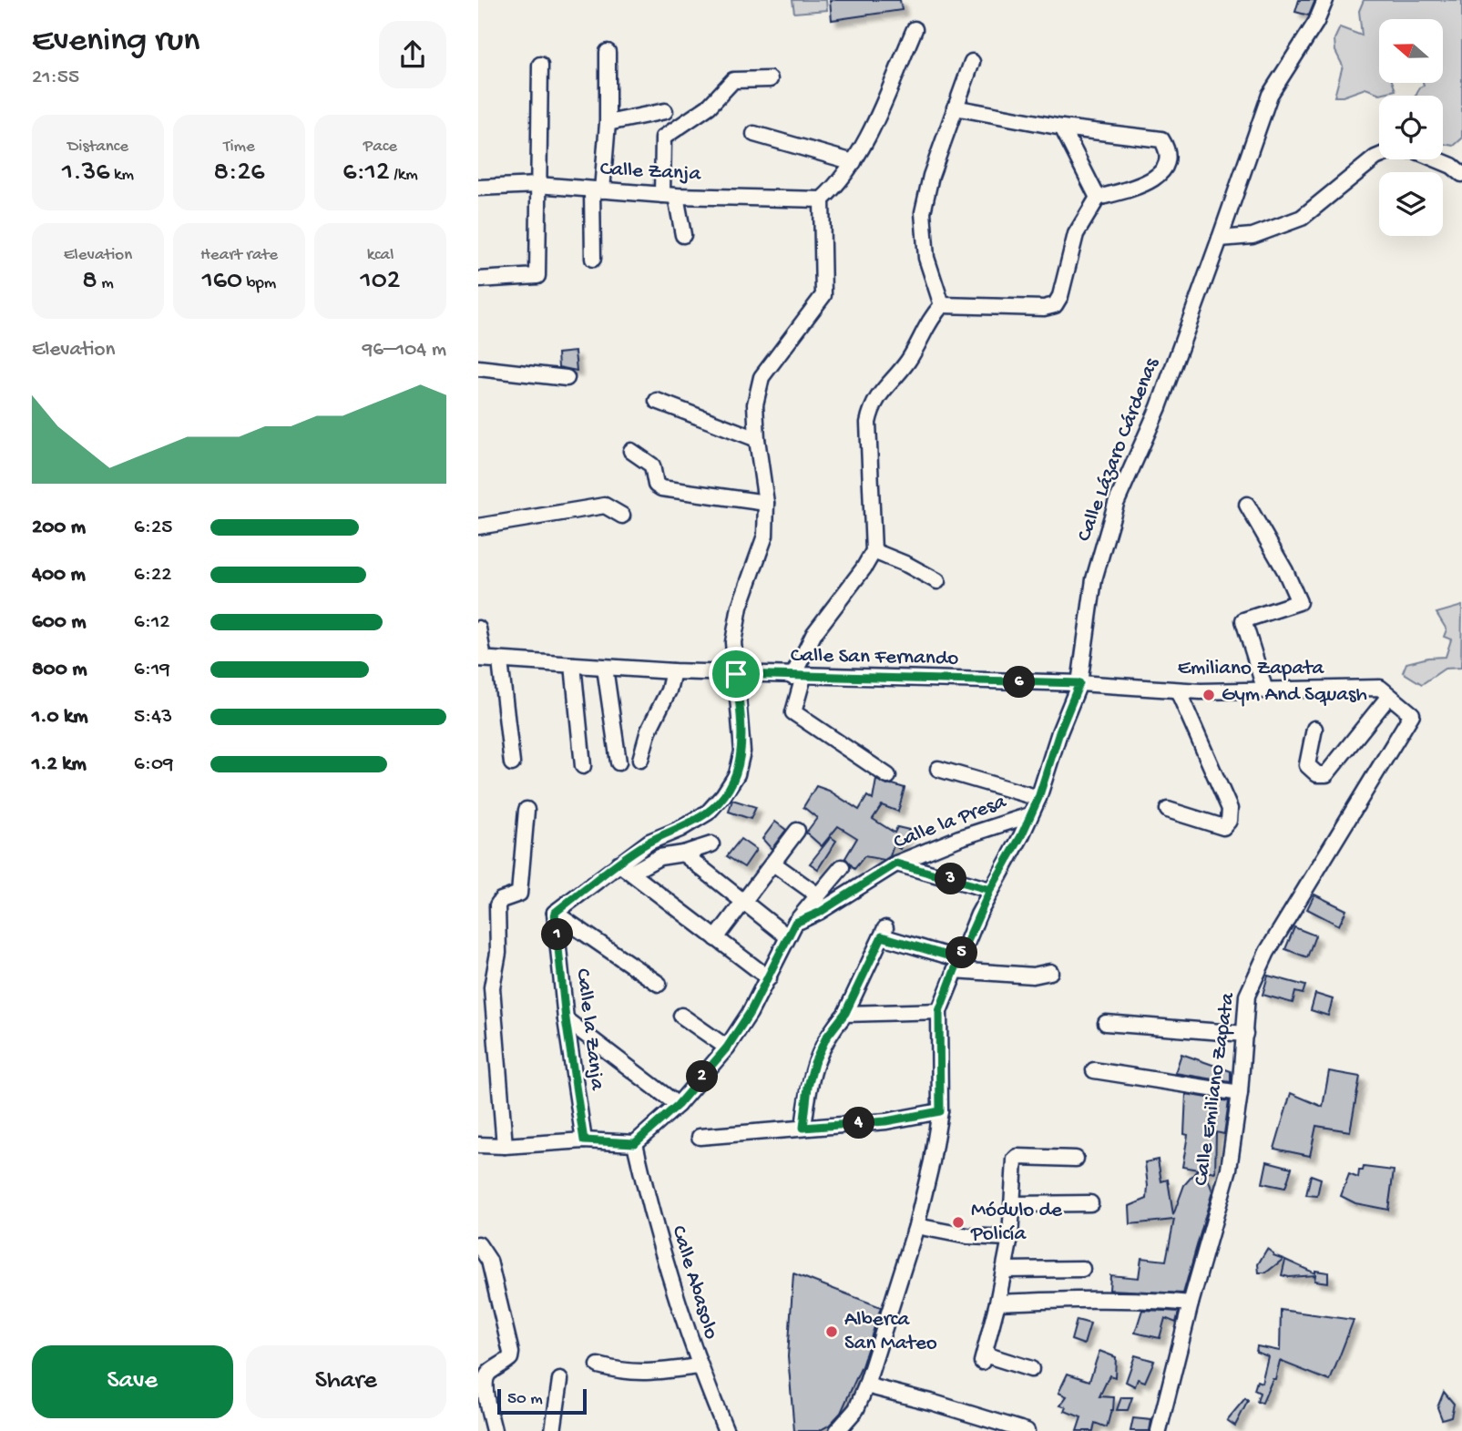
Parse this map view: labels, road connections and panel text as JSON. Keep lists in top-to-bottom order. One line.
{"streets":{"street":["Calle Zanja","Calle Lázaro Cárdenas","Calle San Fernando","Emiliano Zapata","Calle la Presa","Calle la Zanja","Calle Emiliano Zapata","Calle Abasolo"]},"crossings":[["Calle Lázaro Cárdenas","Calle San Fernando"],["Calle Lázaro Cárdenas","Emiliano Zapata"],["Calle Lázaro Cárdenas","Calle la Presa"],["Calle San Fernando","Emiliano Zapata"],["Emiliano Zapata","Calle Emiliano Zapata"]],"places":["Gym And Squash","Módulo de Policía","Alberca San Mateo"],"scale_bar":"50 m","north":"left","page":{"heading":["Evening run","21:55"],"stats":[["Distance","1.36 km"],["Time","8:26"],["Pace","6:12 /km"],["Elevation","8 m"],["Heart rate","160 bpm"],["kcal","102"]],"chart":["Elevation","96–104 m"],"list":[{"name":"200 m","note":"6:25"},{"name":"400 m","note":"6:22"},{"name":"600 m","note":"6:12"},{"name":"800 m","note":"6:19"},{"name":"1.0 km","note":"5:43"},{"name":"1.2 km","note":"6:09"}],"pins":["6","3","1","5","2","4"],"buttons":["Save","Share"],"scale":"50 m"}}
